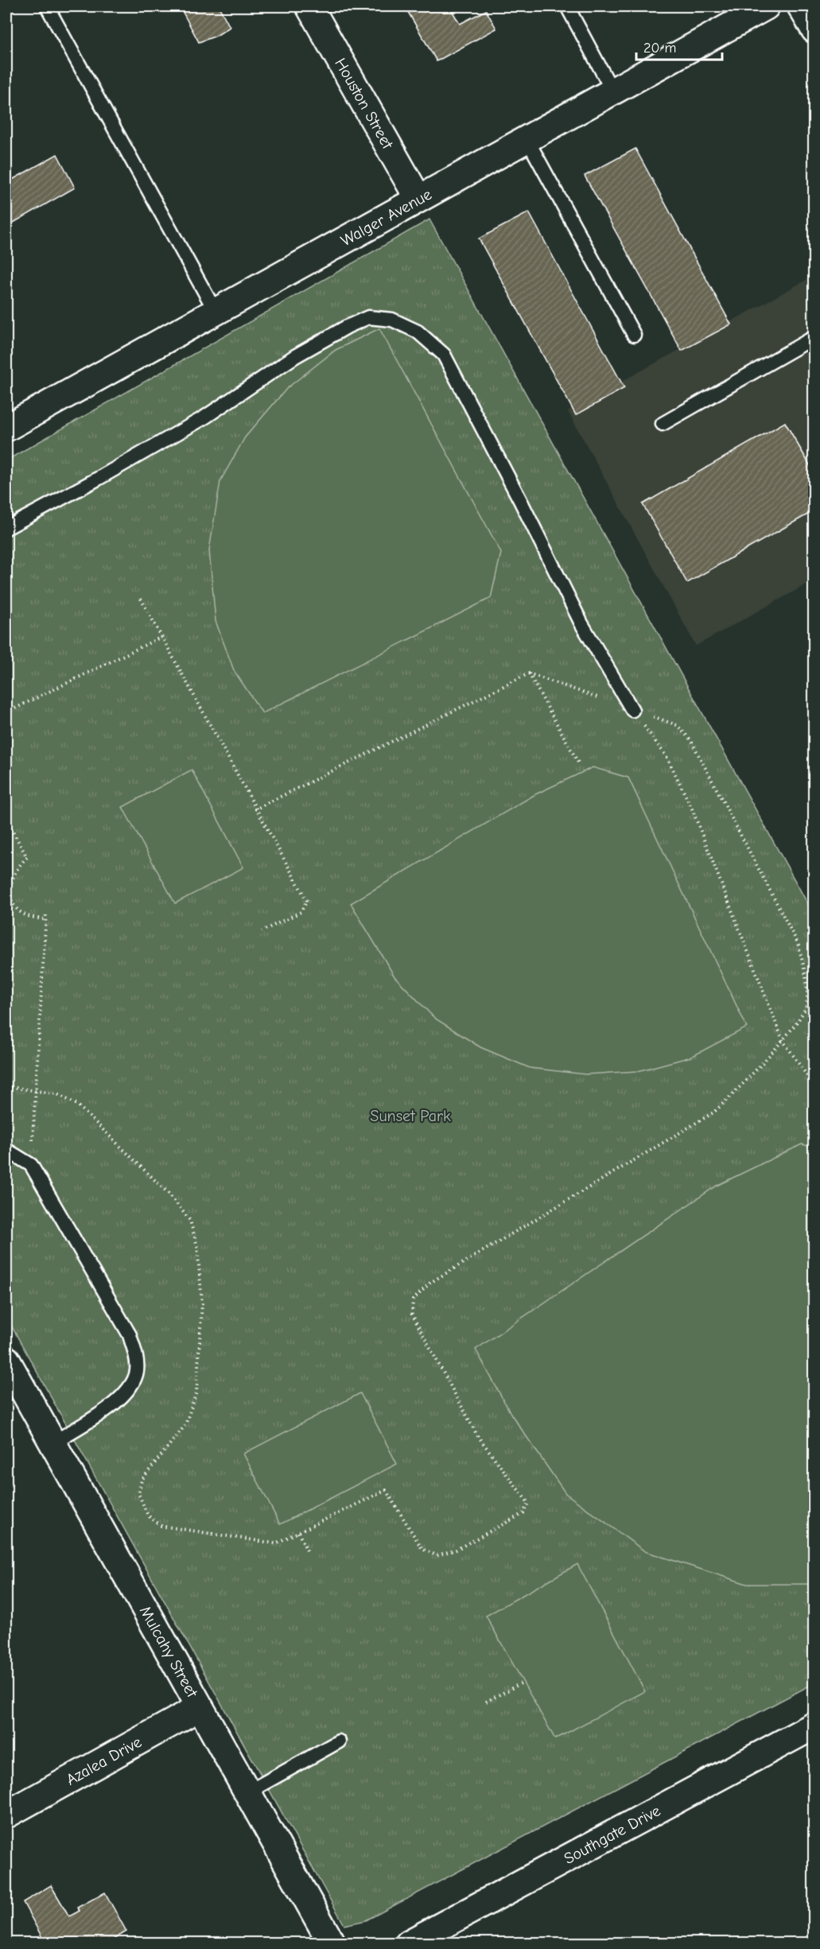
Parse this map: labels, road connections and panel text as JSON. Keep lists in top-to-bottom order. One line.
{"streets":{"street":["Houston Street","Walger Avenue","Mulcahy Street","Azalea Drive","Southgate Drive"]},"crossings":[["Houston Street","Walger Avenue"],["Mulcahy Street","Azalea Drive"]],"parks":["Sunset Park"],"scale_bar":"20 m"}
